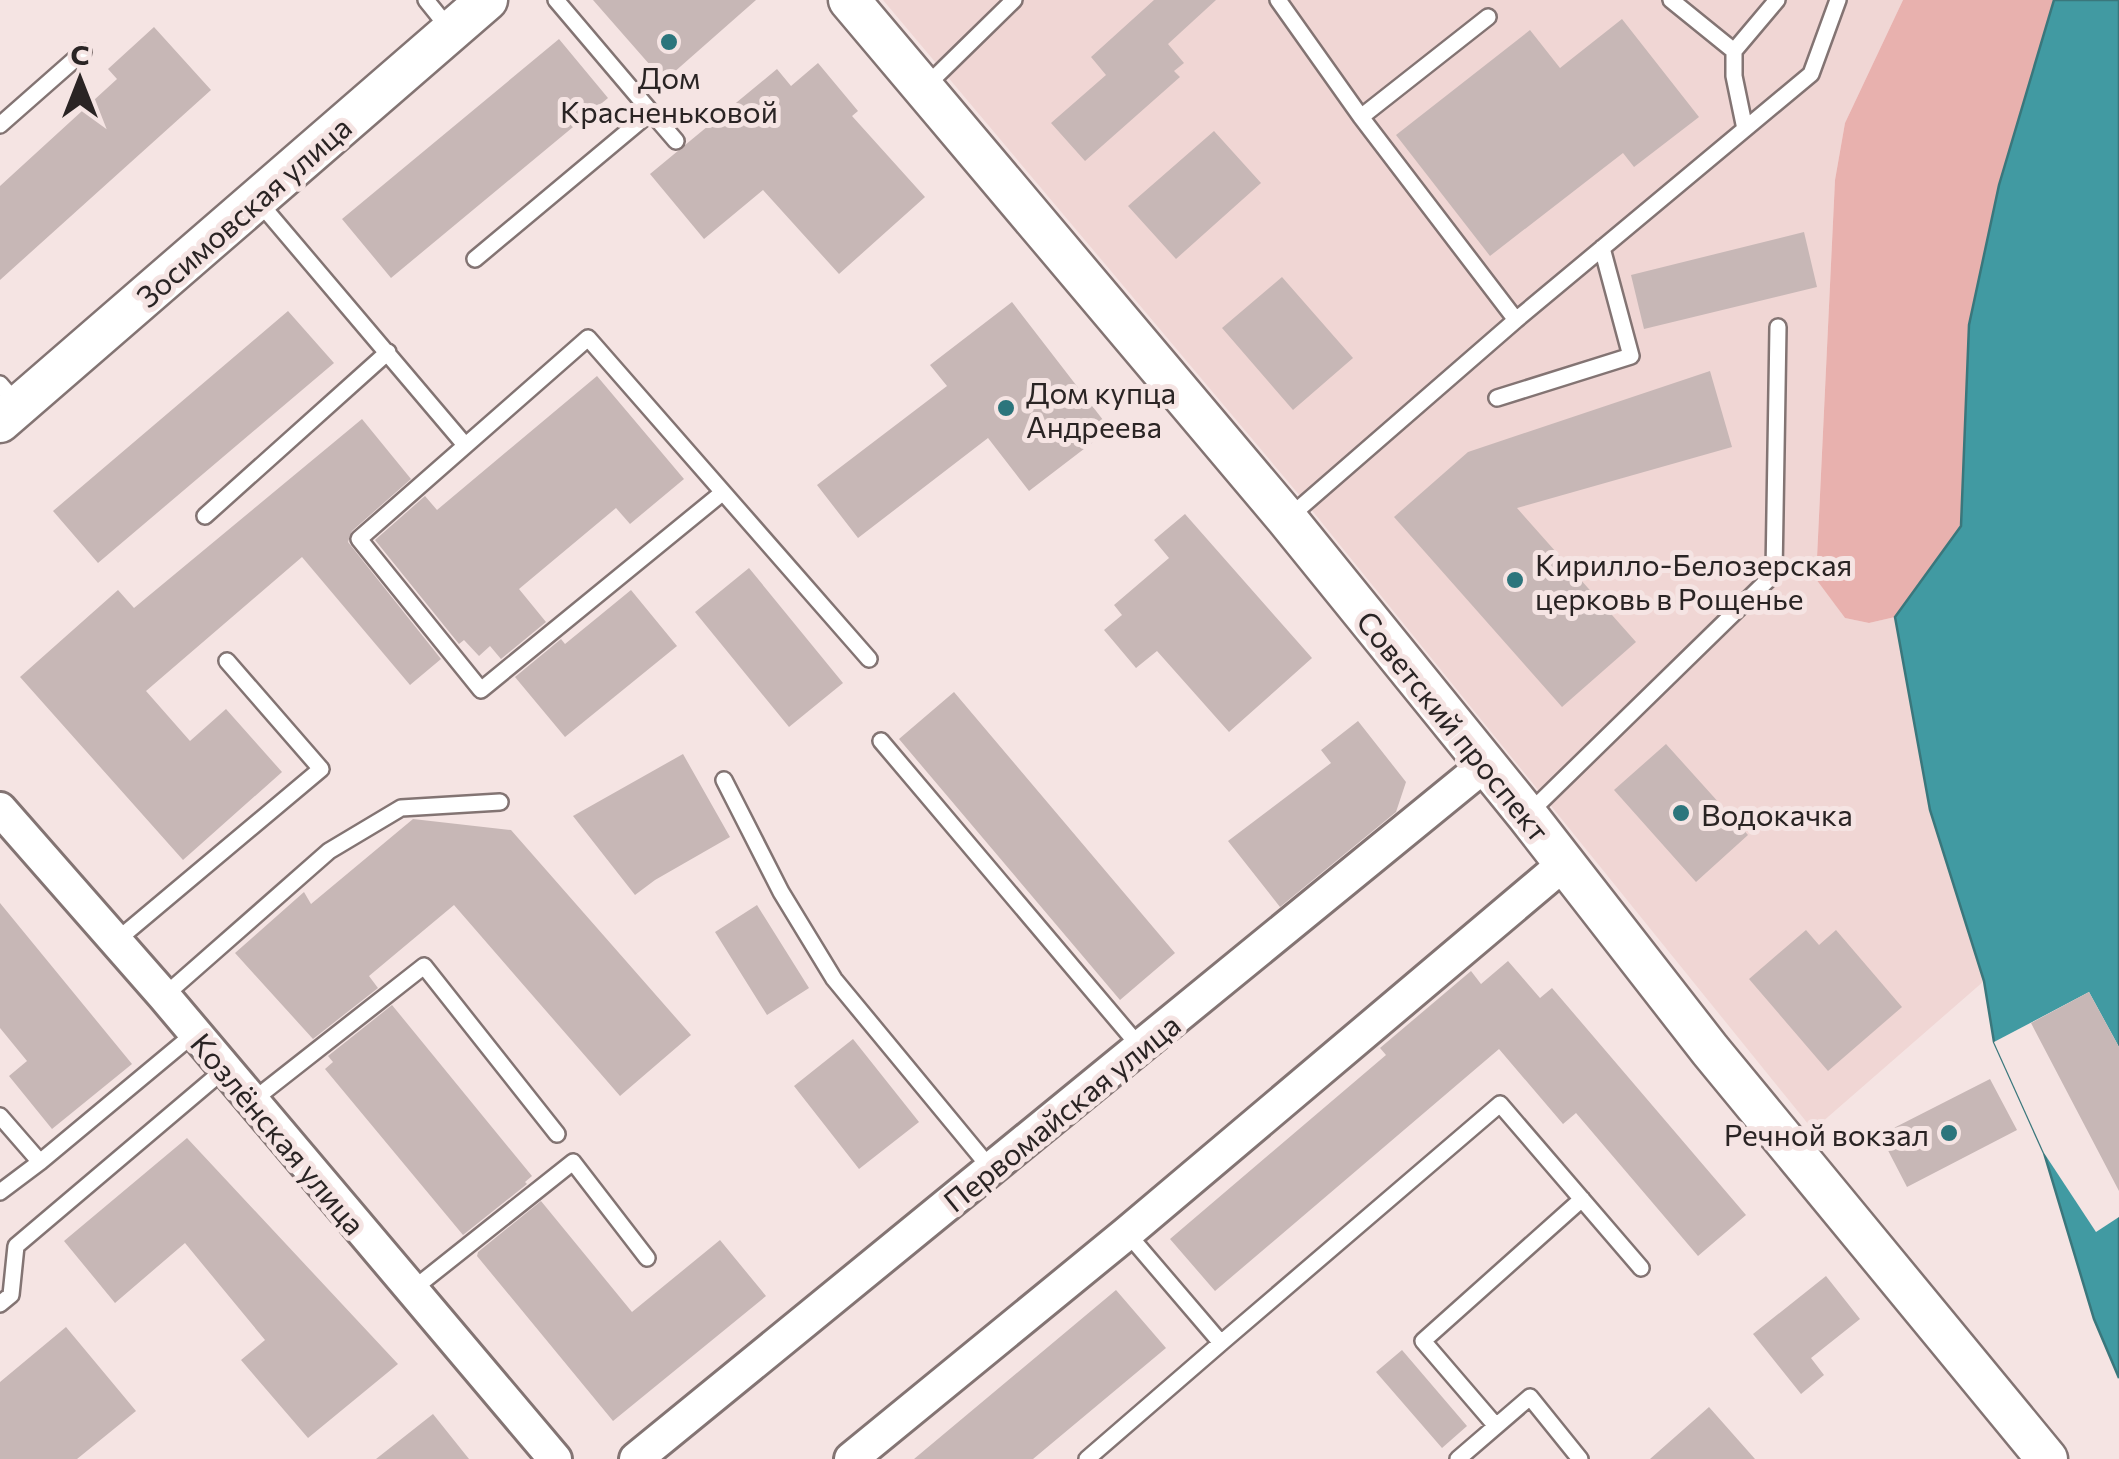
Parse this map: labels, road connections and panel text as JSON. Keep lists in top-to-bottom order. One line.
{"streets":{"street":["Зосимовская улица","Советский проспект","Первомайская улица","Козлёнская улица"]},"crossings":[["Советский проспект","Первомайская улица"]],"places":["Дом Красненьковой","Дом купца Андреева","Кирилло-Белозерская церковь в Рощенье","Водокачка","Речной вокзал"],"north":"top"}
